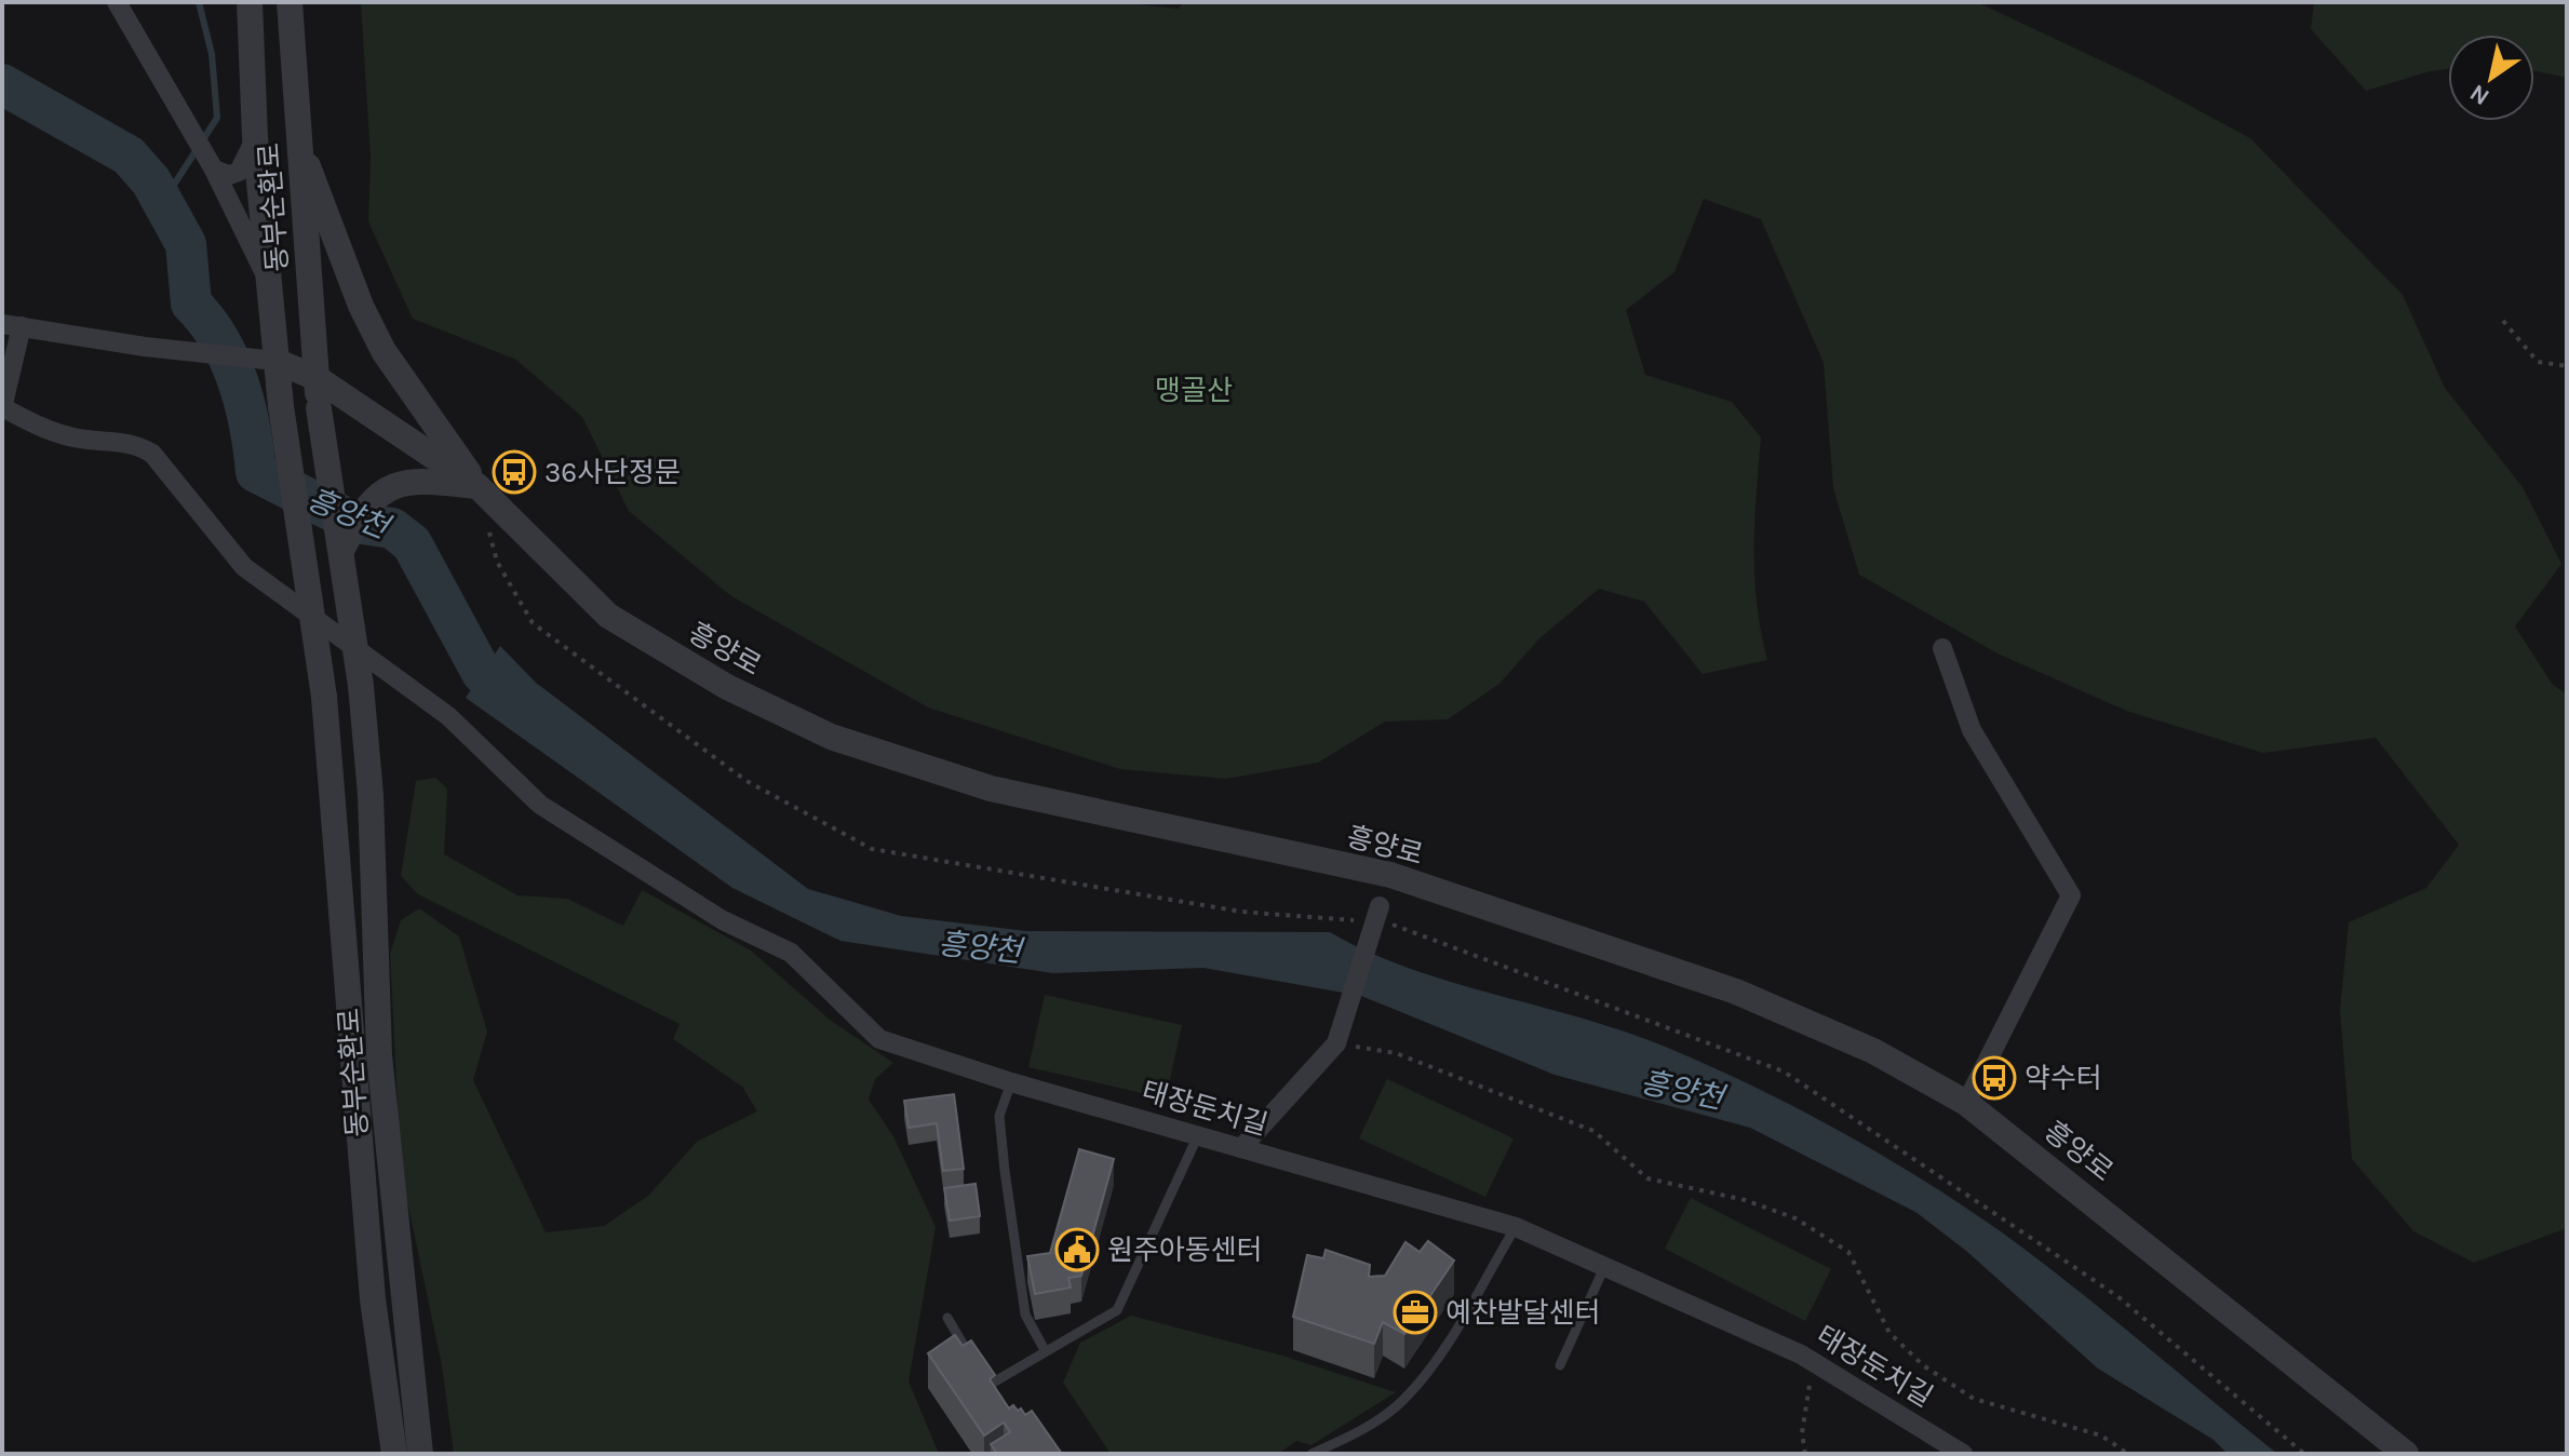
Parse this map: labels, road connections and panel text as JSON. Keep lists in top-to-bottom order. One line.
{"streets":{"street":["동부순환로","흥양로","태장둔치길"]},"crossings":[["동부순환로","흥양로"]],"water":["흥양천"],"parks":["맹골산"],"places":{"bus stop":["36사단정문","약수터"],"public building":["원주아동센터"],"office":["예찬발달센터"]},"north":"bottom left"}
